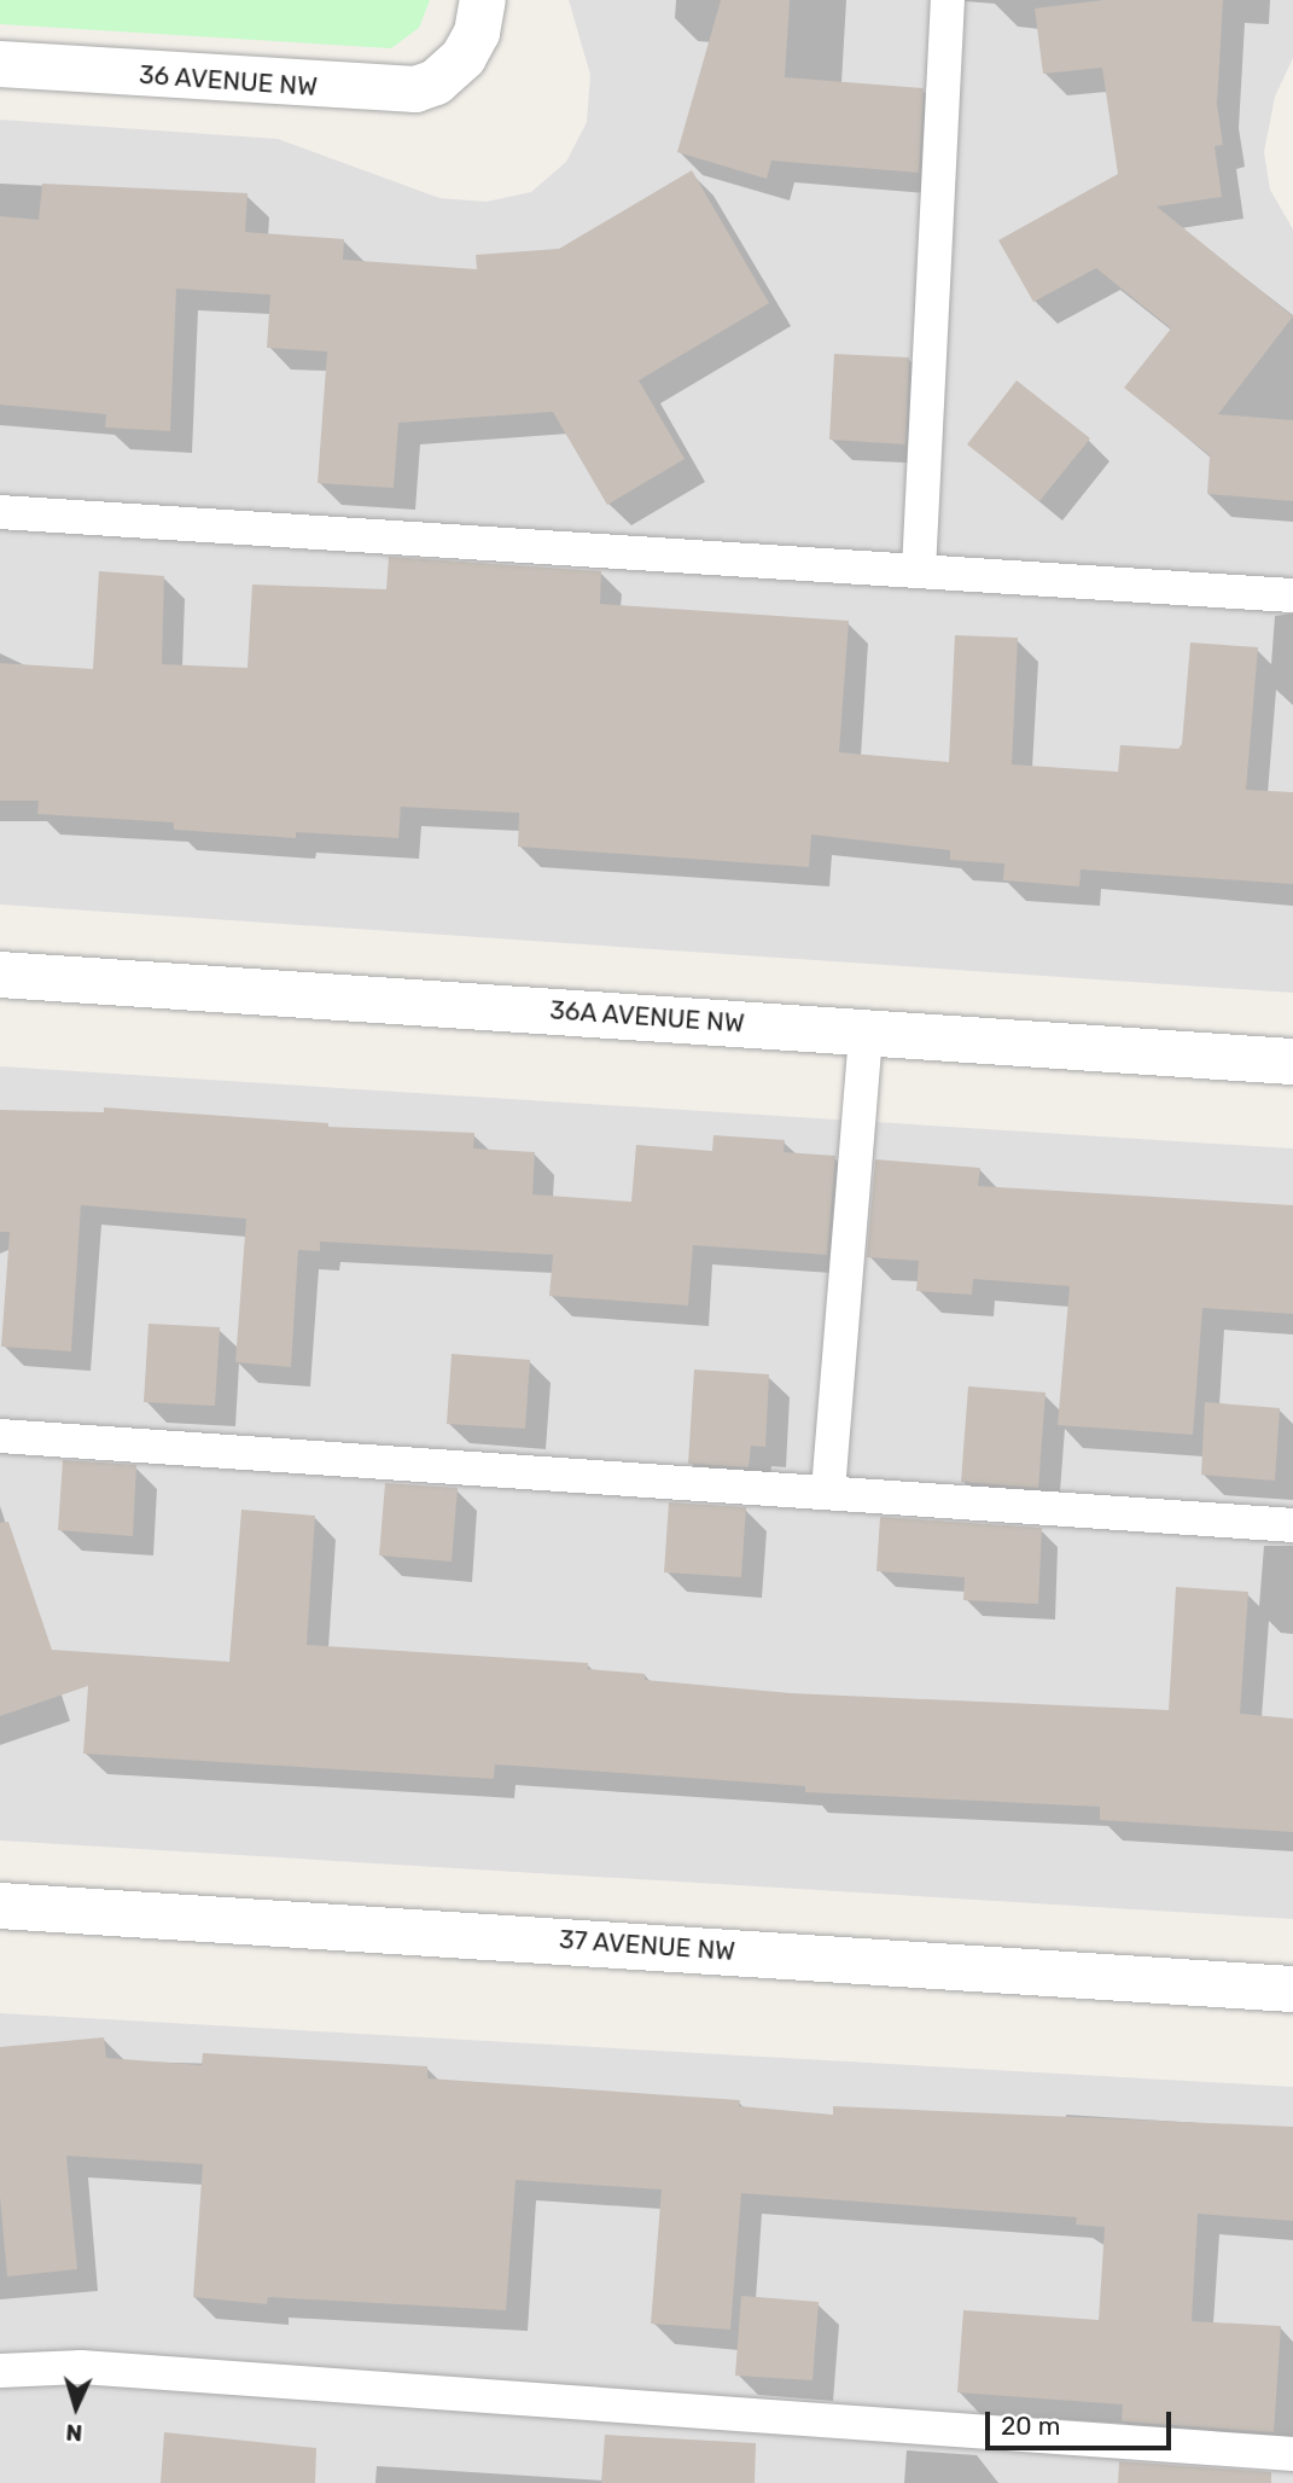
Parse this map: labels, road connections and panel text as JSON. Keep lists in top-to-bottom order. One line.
{"streets":{"street":["36 AVENUE NW","36A AVENUE NW","37 AVENUE NW"]},"scale_bar":"20 m","north":"bottom"}
